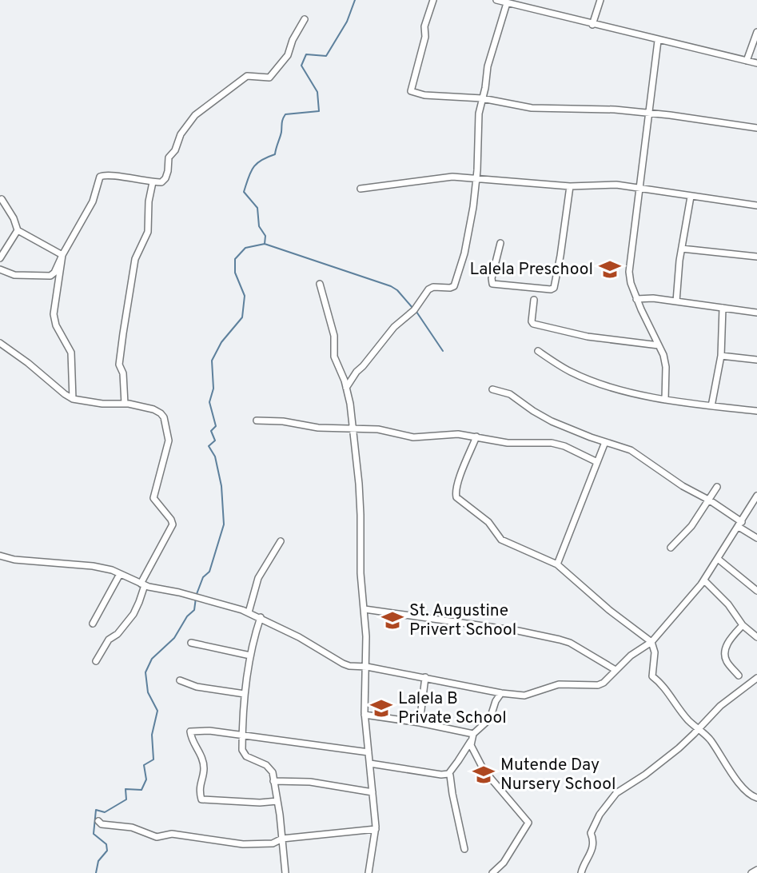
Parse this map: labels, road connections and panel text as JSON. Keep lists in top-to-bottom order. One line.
{"places":{"school or university":["Lalela Preschool","St. Augustine Privert School","Lalela B Private School","Mutende Day Nursery School"]}}
